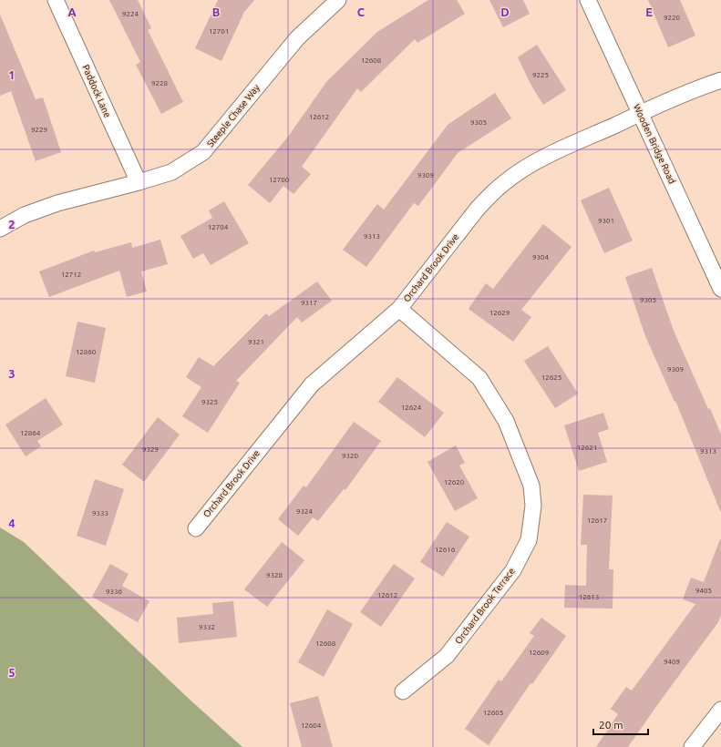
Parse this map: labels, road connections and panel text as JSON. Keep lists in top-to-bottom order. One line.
{"streets":{"street":["Paddock Lane","Steeple Chase Way","Wooden Bridge Road","Orchard Brook Drive","Orchard Brook Terrace"]},"crossings":[["Paddock Lane","Steeple Chase Way"],["Wooden Bridge Road","Orchard Brook Drive"],["Orchard Brook Drive","Orchard Brook Terrace"]],"house_numbers":["9224","9220","12701","12608","9225","9228","12612","9305","9229","9309","12700","9301","12704","9313","9304","12712","9305","9317","12629","9321","12860","9309","12625","9325","12624","12864","12621","9329","9313","9320","12620","9324","9333","12617","12616","9328","9405","9336","12612","12613","9332","12608","12609","9409","12605","12604"],"scale_bar":"20 m","grid":{"columns":["A","B","C","D","E"],"rows":["1","2","3","4","5"]}}
